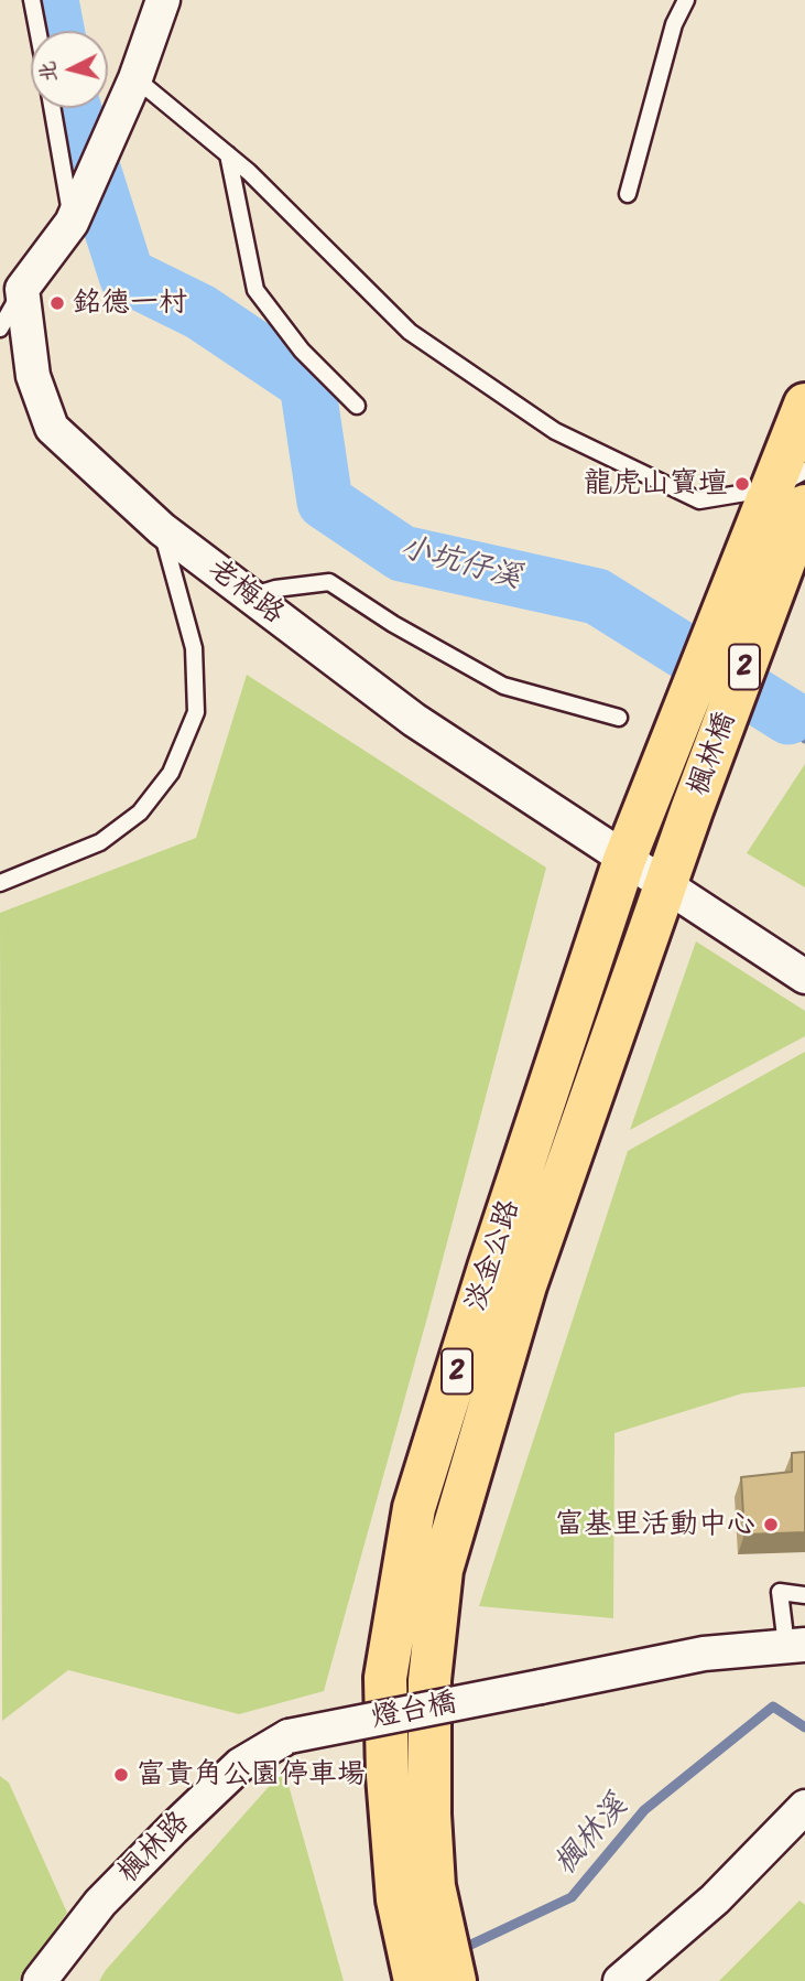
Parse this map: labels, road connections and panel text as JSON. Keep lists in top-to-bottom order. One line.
{"streets":{"main road":["2","楓林橋","淡金公路"],"street":["老梅路","燈台橋","楓林路"]},"crossings":[["老梅路","淡金公路"],["2","楓林橋"],["2","淡金公路"],["楓林橋","淡金公路"],["燈台橋","楓林路"]],"water":["小坑仔溪","楓林溪"],"places":["銘德一村","龍虎山寶壇","富基里活動中心","富貴角公園停車場"],"north":"left"}
